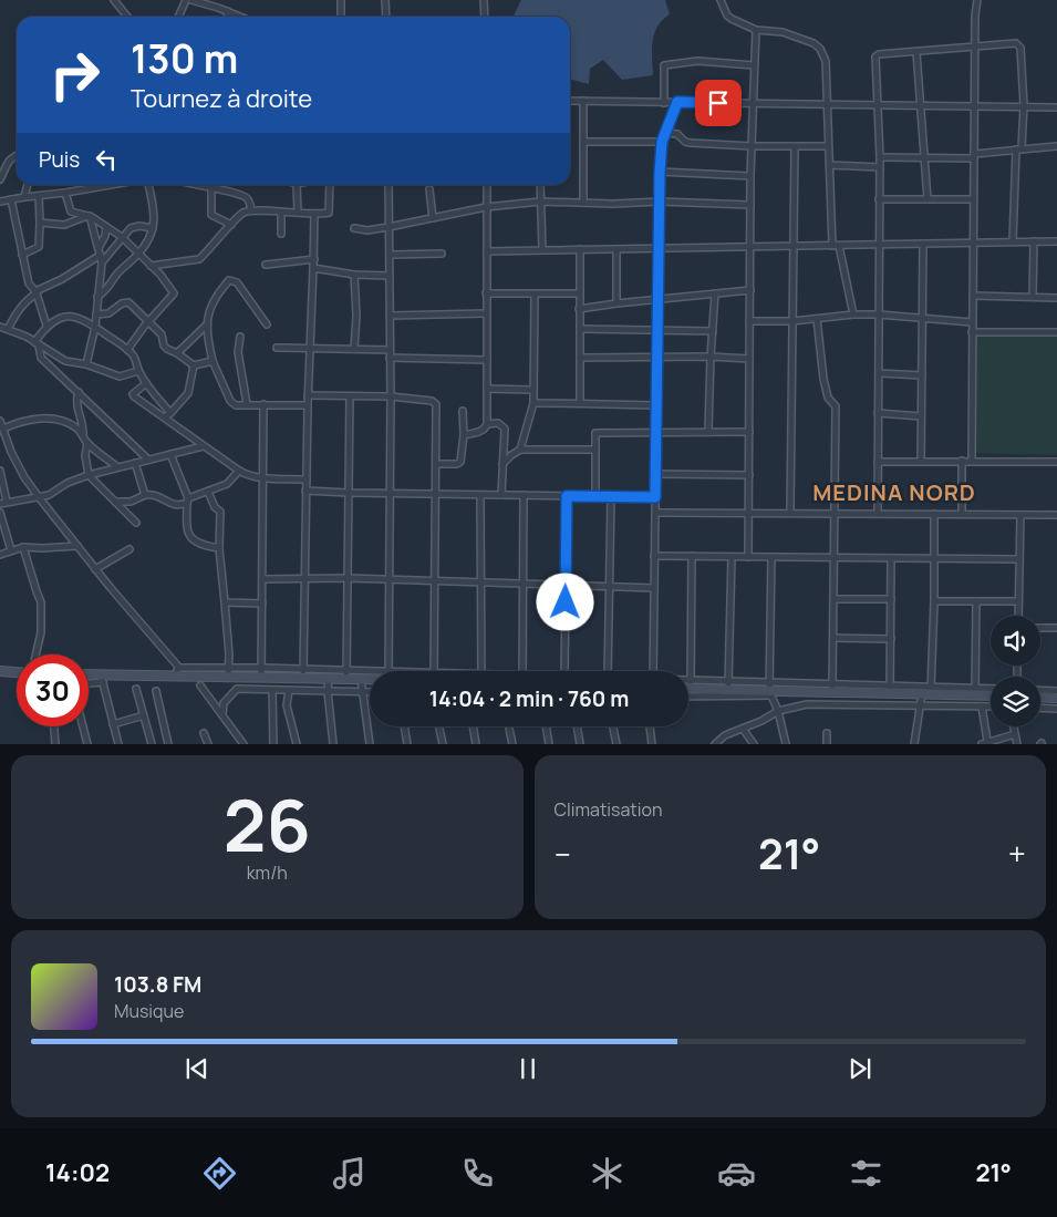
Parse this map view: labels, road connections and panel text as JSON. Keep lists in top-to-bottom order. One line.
{"districts":["MEDINA NORD"],"page":{"turn":["130 m","Tournez à droite"],"then":"Puis","limit":"30","trip":"14:04 · 2 min · 760 m","tile":[["26","km/h"],"Climatisation"],"heat":["−","21°","+"],"song":["103.8 FM","Musique"],"tabs":["14:02","21°"]}}
